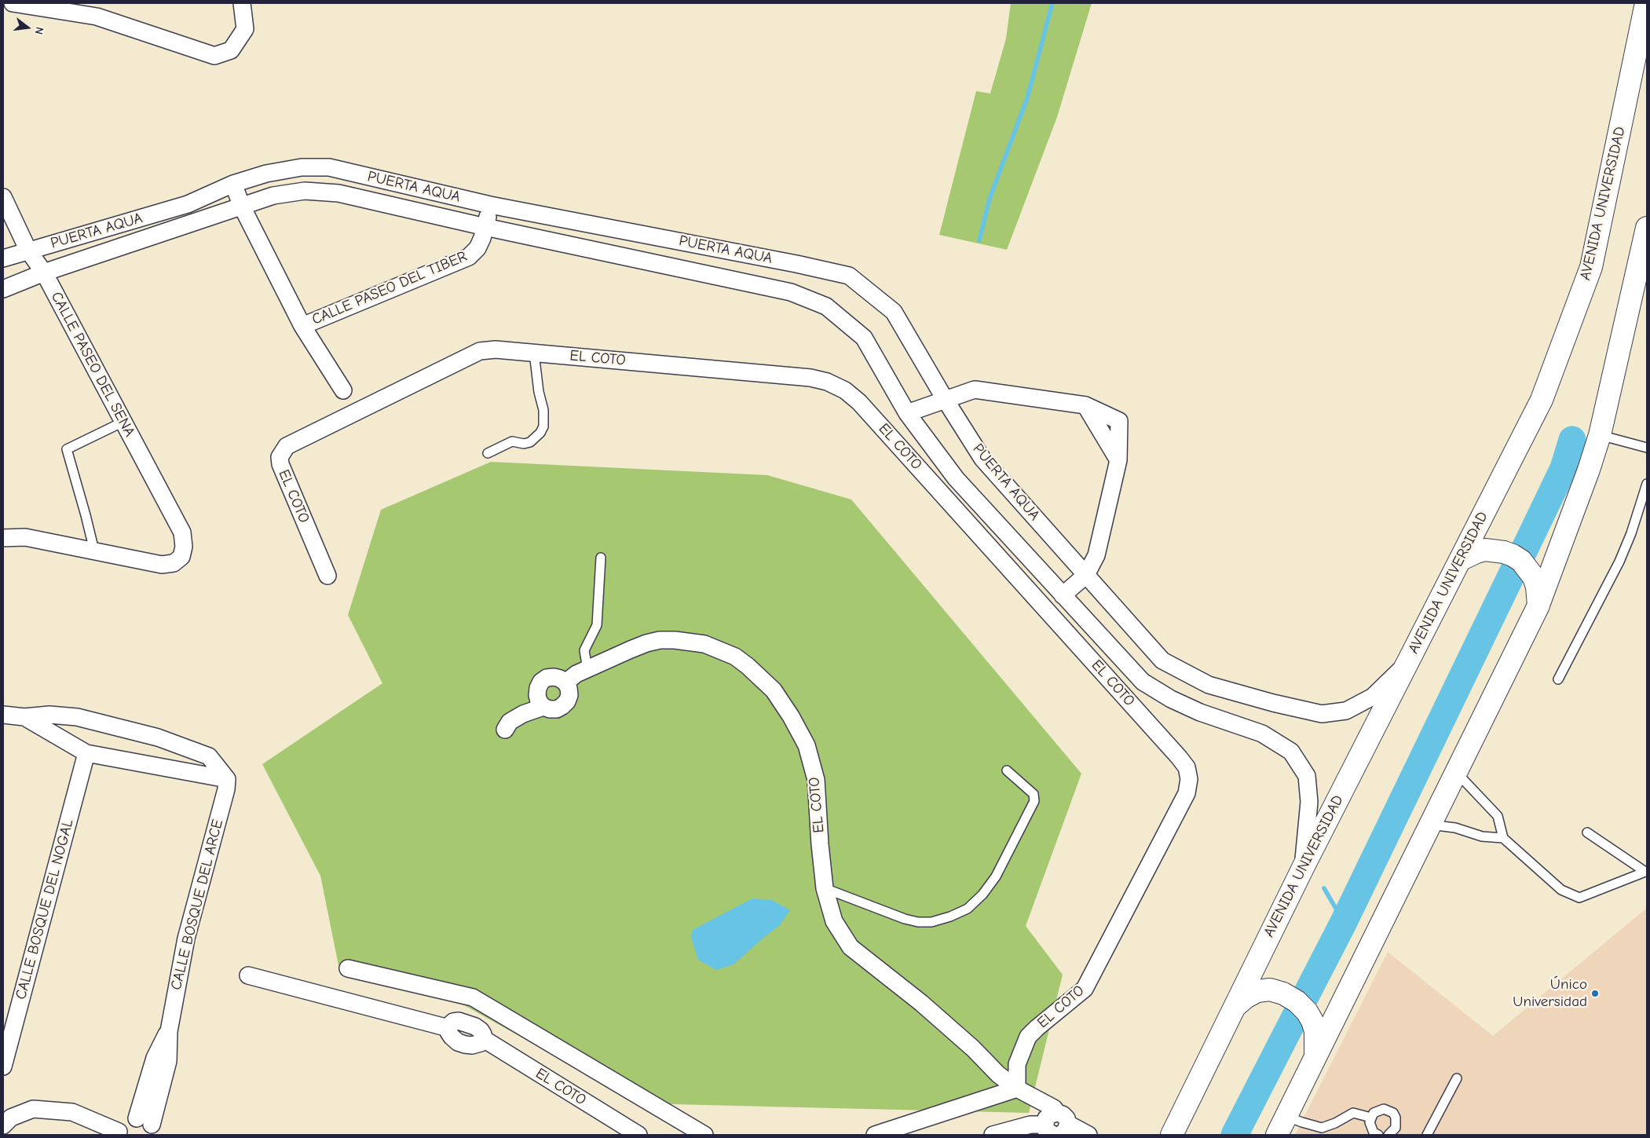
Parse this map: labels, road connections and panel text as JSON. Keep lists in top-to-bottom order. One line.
{"streets":{"main road":["AVENIDA UNIVERSIDAD"],"street":["PUERTA AQUA","CALLE PASEO DEL TIBER","EL COTO","CALLE PASEO DEL SENA","CALLE BOSQUE DEL ARCE","CALLE BOSQUE DEL NOGAL"]},"crossings":[["PUERTA AQUA","AVENIDA UNIVERSIDAD"],["PUERTA AQUA","CALLE PASEO DEL TIBER"],["PUERTA AQUA","CALLE PASEO DEL SENA"]],"places":["Único Universidad"],"north":"right"}
